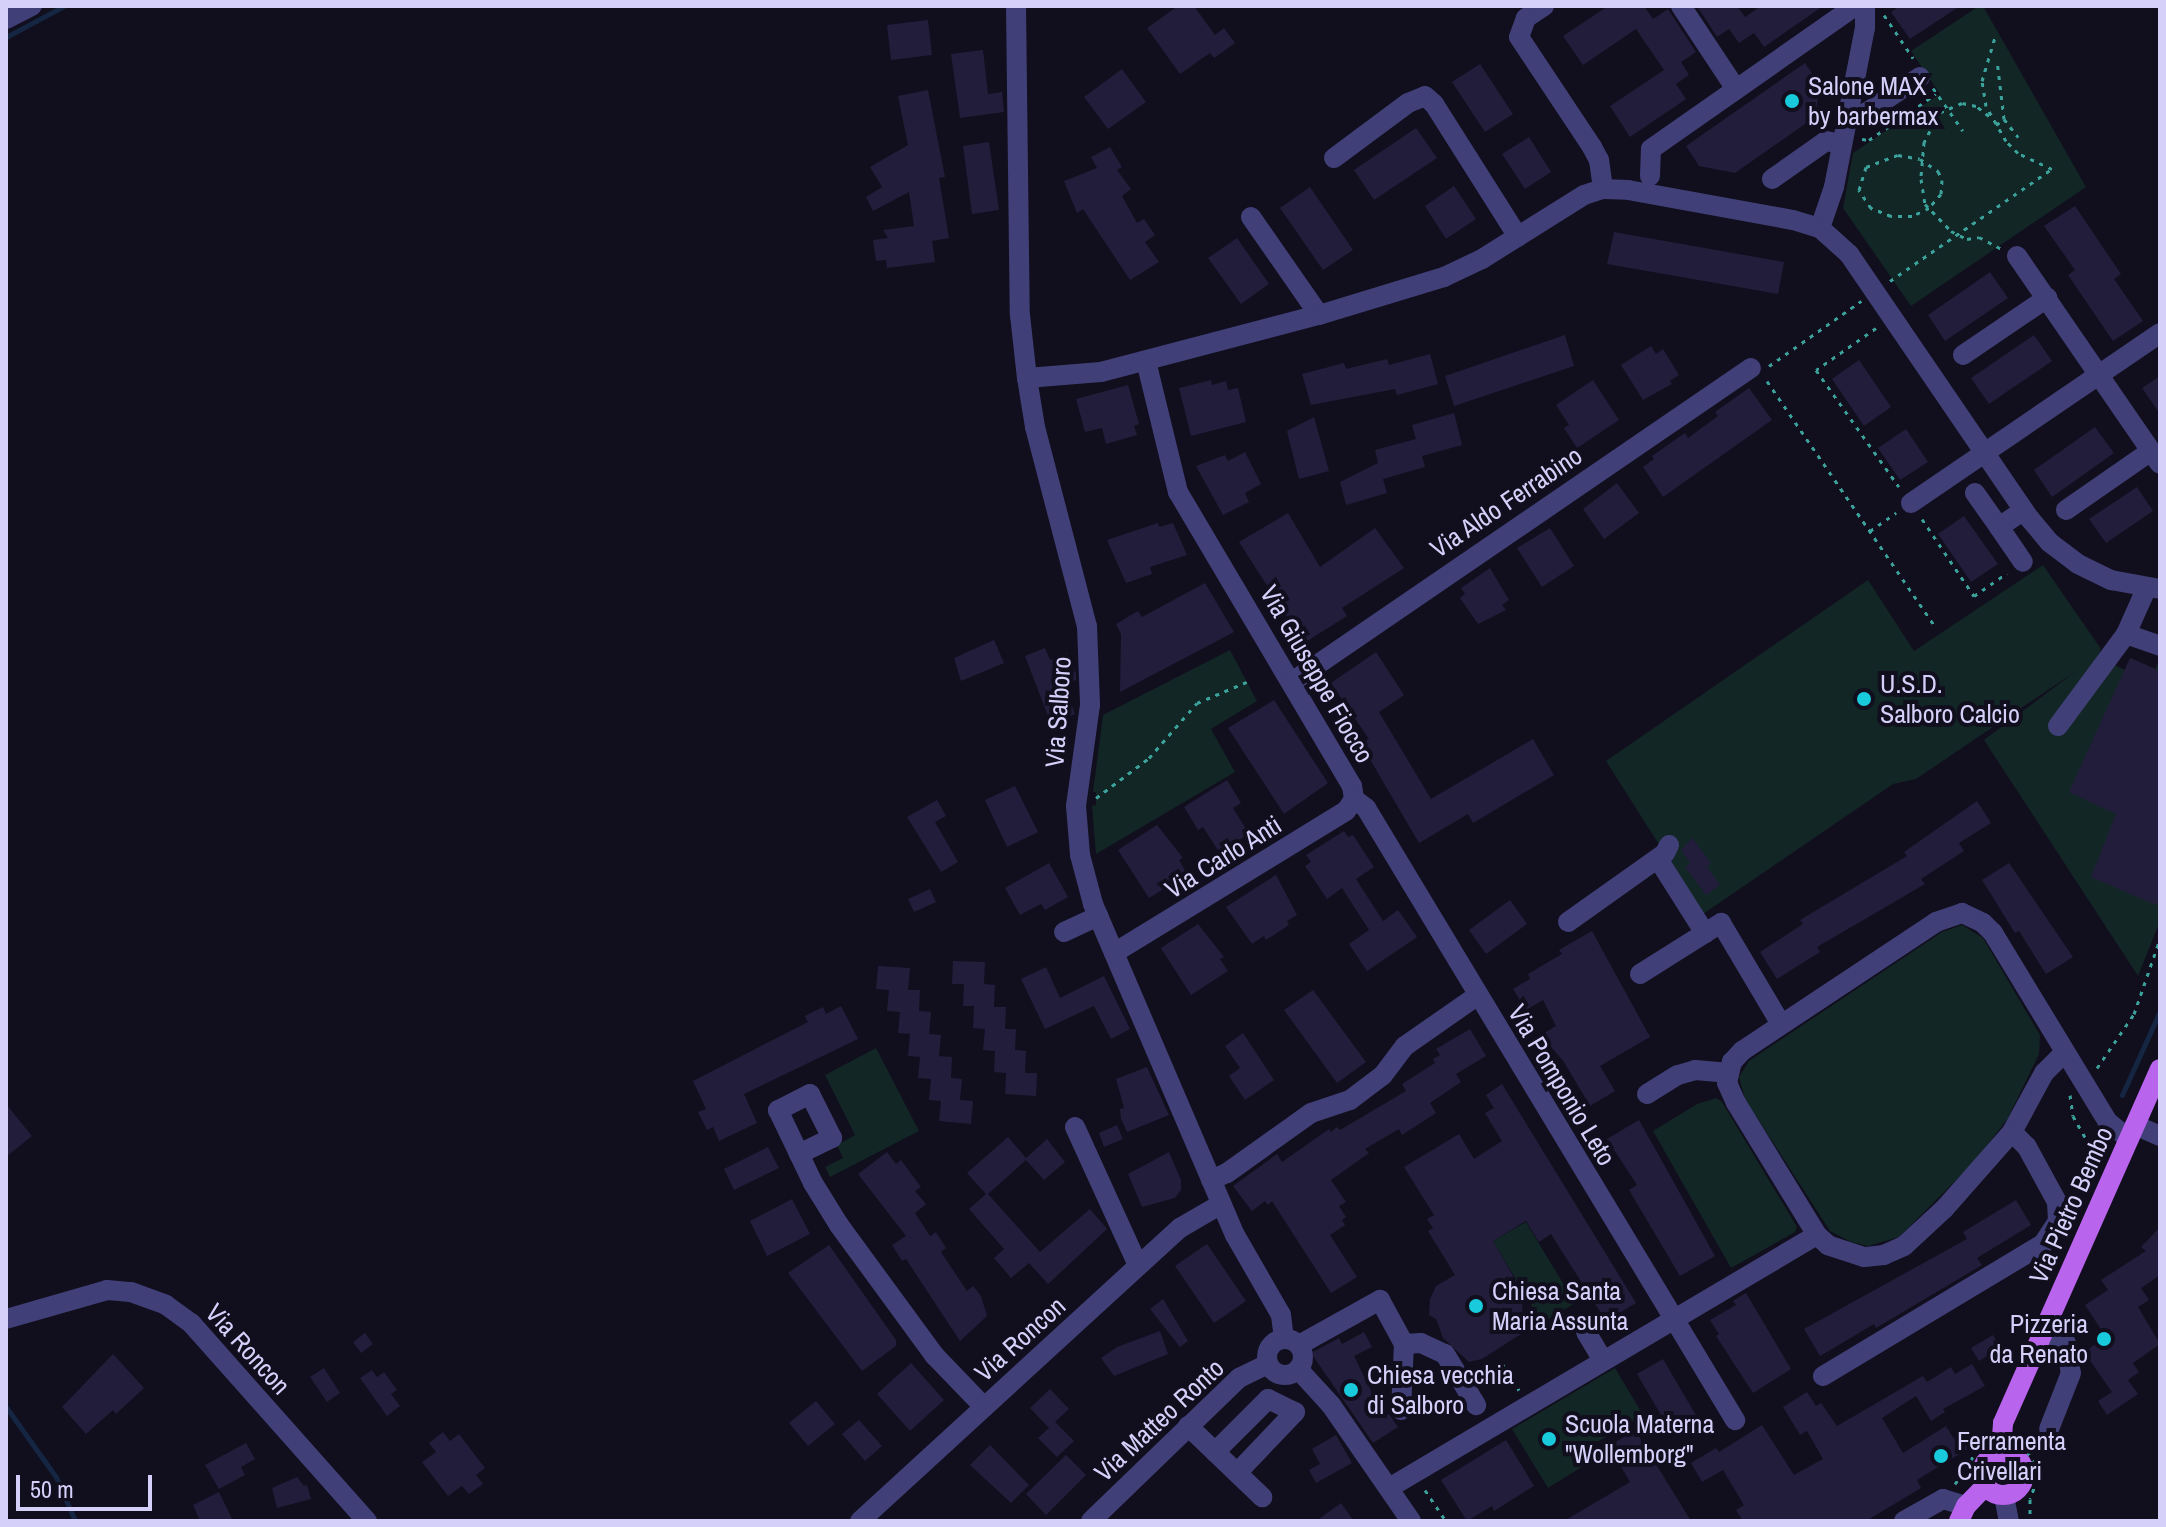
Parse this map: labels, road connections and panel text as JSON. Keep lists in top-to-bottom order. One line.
{"streets":{"main road":["Via Pietro Bembo"],"street":["Via Aldo Ferrabino","Via Giuseppe Fiocco","Via Salboro","Via Carlo Anti","Via Pomponio Leto","Via Roncon","Via Matteo Ronto"]},"crossings":[["Via Aldo Ferrabino","Via Giuseppe Fiocco"],["Via Giuseppe Fiocco","Via Carlo Anti"],["Via Giuseppe Fiocco","Via Pomponio Leto"],["Via Salboro","Via Carlo Anti"],["Via Salboro","Via Pomponio Leto"],["Via Salboro","Via Roncon"],["Via Salboro","Via Matteo Ronto"]],"places":["Salone MAX by barbermax","U.S.D. Salboro Calcio","Chiesa Santa Maria Assunta","Pizzeria da Renato","Chiesa vecchia di Salboro","Scuola Materna \"Wollemborg\"","Ferramenta Crivellari"],"scale_bar":"50 m"}
